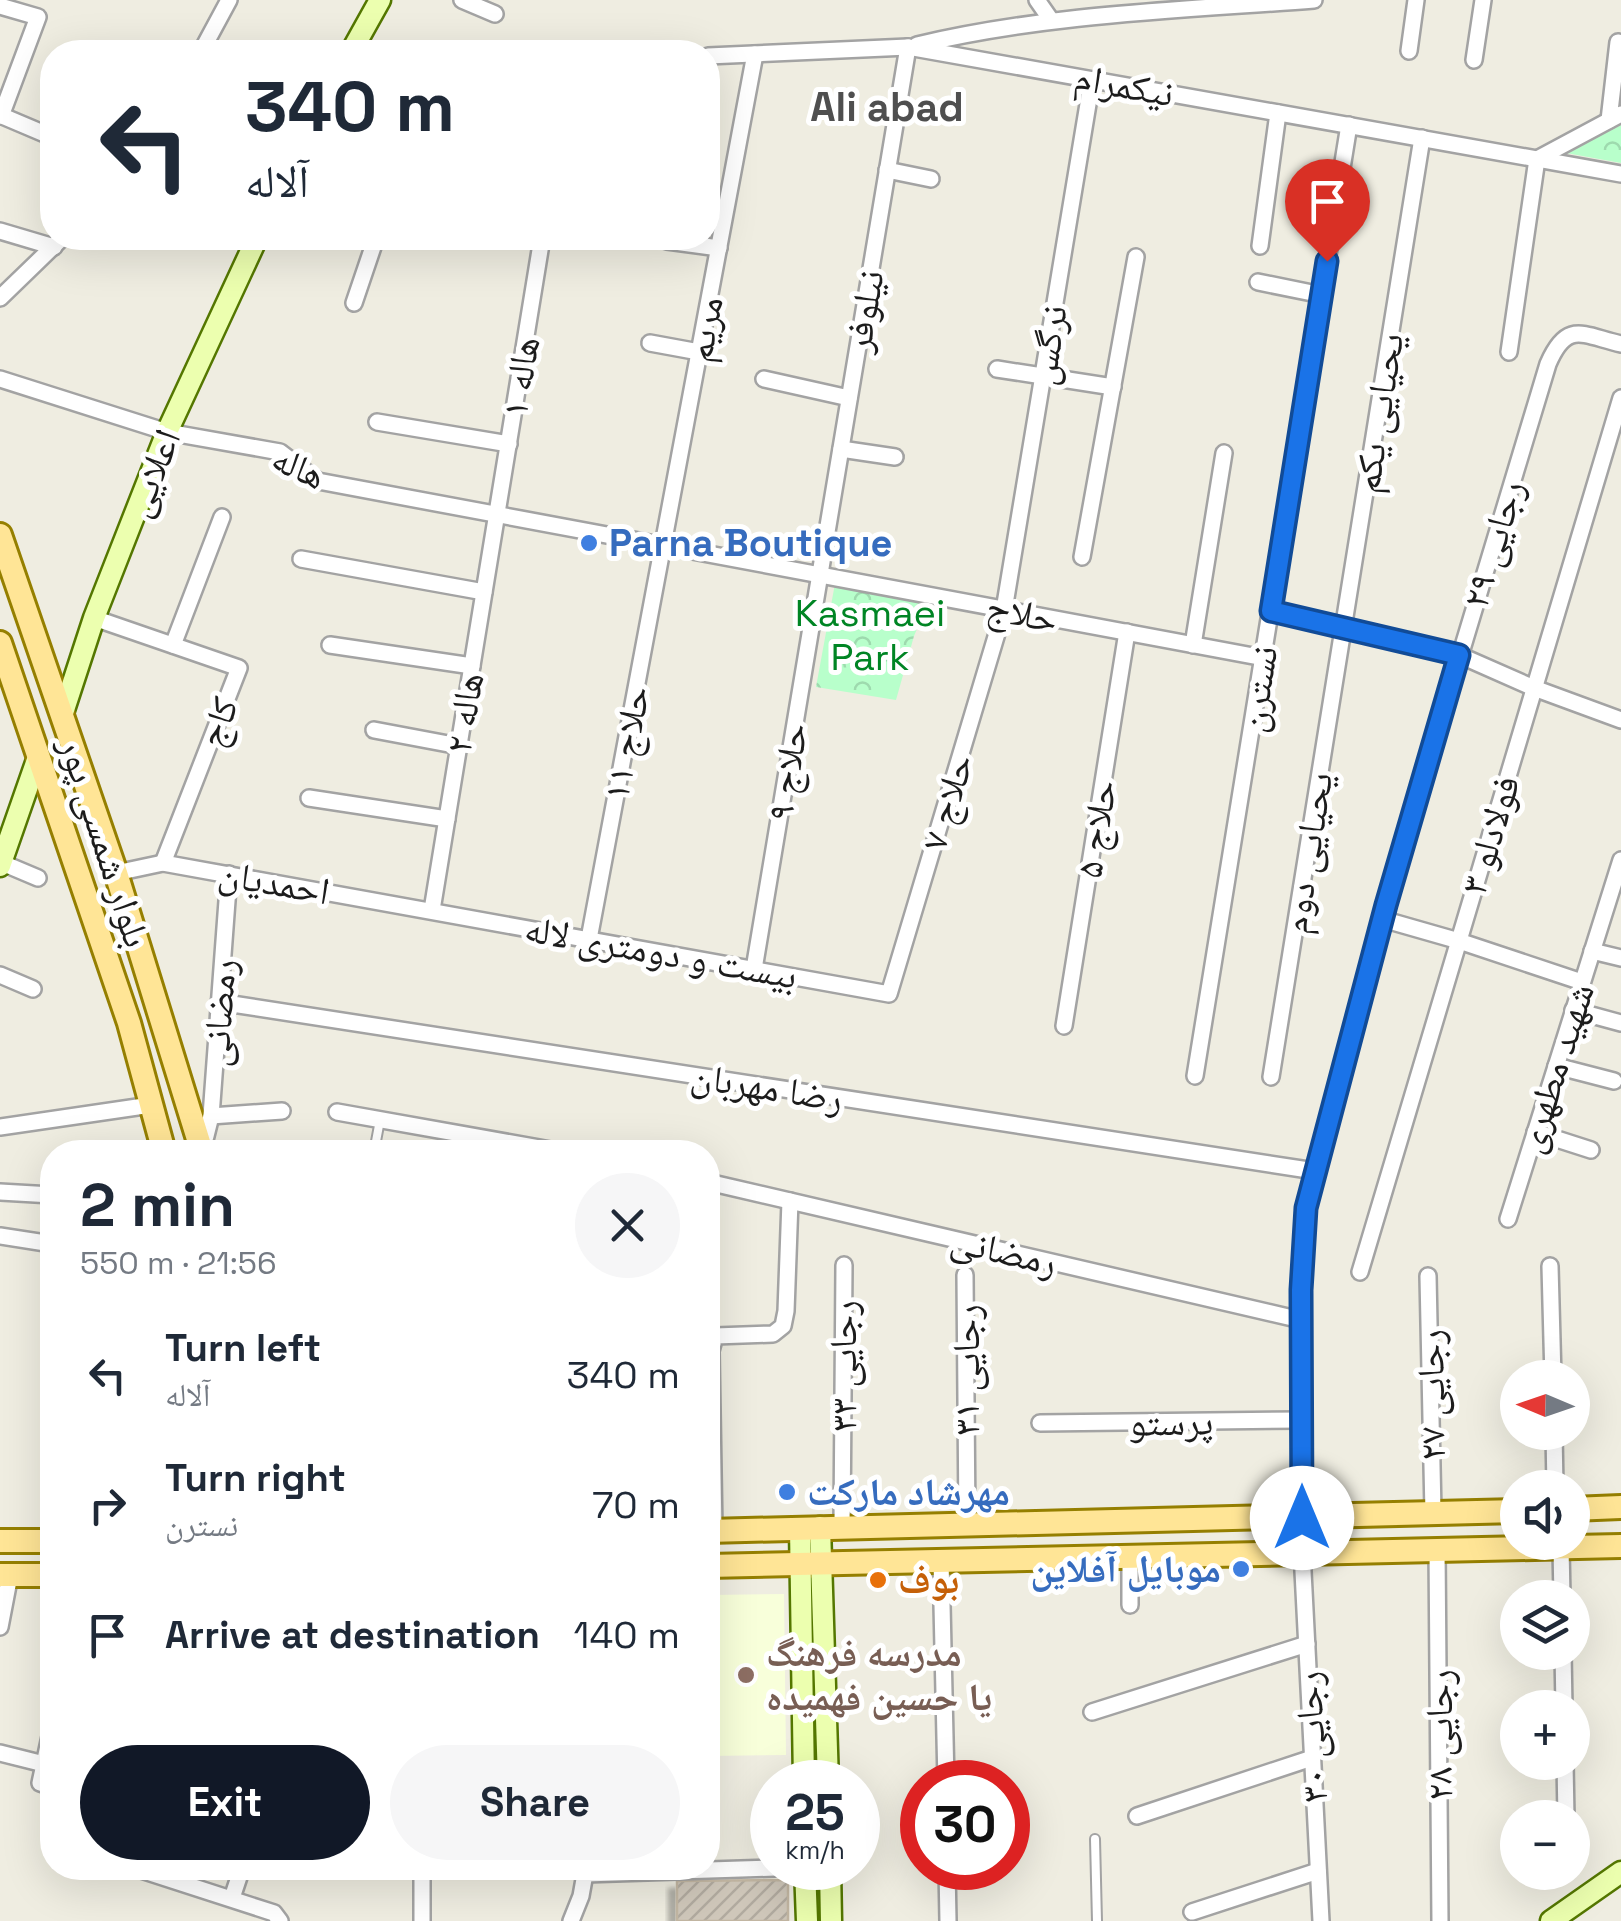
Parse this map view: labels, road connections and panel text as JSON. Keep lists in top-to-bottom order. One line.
{"streets":{"main road":["بلوار شمسی پور"],"street":["نیکمرام","نیلوفر","مریم","نرگس","هاله ۱","یحیایی یکم","هاله","اعلایی","رجایی ۲۹","حلاج","نسترن","هاله ۲","کاج","حلاج ۱۱","حلاج ۹","حلاج ۷","حلاج ۵","فولادلو ۳","یحیایی دوم","احمدیان","بیست و دومتری لاله","رمضانی","شهید مطهری","رضا مهربان","رجایی ۳۳","رجایی ۳۱","رجایی ۲۷","پرستو","رجایی ۲۸","رجایی ۳۰"]},"crossings":[["نیکمرام","نیلوفر"],["نیکمرام","مریم"],["نیکمرام","نرگس"],["نیکمرام","یحیایی یکم"],["نیکمرام","نسترن"],["نیلوفر","حلاج"],["نیلوفر","حلاج ۹"],["مریم","هاله"],["مریم","حلاج"],["مریم","حلاج ۱۱"],["نرگس","حلاج"],["نرگس","حلاج ۷"],["هاله ۱","هاله"],["هاله ۱","هاله ۲"],["یحیایی یکم","یحیایی دوم"],["هاله","اعلایی"],["هاله","حلاج"],["هاله","هاله ۲"],["هاله","حلاج ۱۱"],["اعلایی","کاج"],["اعلایی","بلوار شمسی پور"],["رجایی ۲۹","رمضانی"],["رجایی ۲۹","رضا مهربان"],["رجایی ۲۹","پرستو"],["حلاج","نسترن"],["حلاج","حلاج ۱۱"],["حلاج","حلاج ۹"],["حلاج","حلاج ۷"],["حلاج","حلاج ۵"],["هاله ۲","احمدیان"],["هاله ۲","بیست و دومتری لاله"],["کاج","احمدیان"],["حلاج ۱۱","بیست و دومتری لاله"],["حلاج ۹","بیست و دومتری لاله"],["حلاج ۷","بیست و دومتری لاله"],["بلوار شمسی پور","احمدیان"],["احمدیان","بیست و دومتری لاله"],["احمدیان","رمضانی"],["رمضانی","رضا مهربان"]],"districts":["Ali abad"],"parks":["Kasmaei Park"],"places":["Parna Boutique","مهرشاد مارکت","موبایل آفلاین","بوف","مدرسه فرهنگ یا حسین فهمیده"],"north":"left","page":{"turn":["340 m","آلاله"],"heading":["2 min","550 m · 21:56"],"list":[{"name":"Turn left","note":"آلاله","value":"340 m"},{"name":"Turn right","note":"نسترن","value":"70 m"},{"name":"Arrive at destination","value":"140 m"}],"map_buttons":["+","−"],"buttons":["Exit","Share"],"speed":"25 km/h","limit":"30"}}
